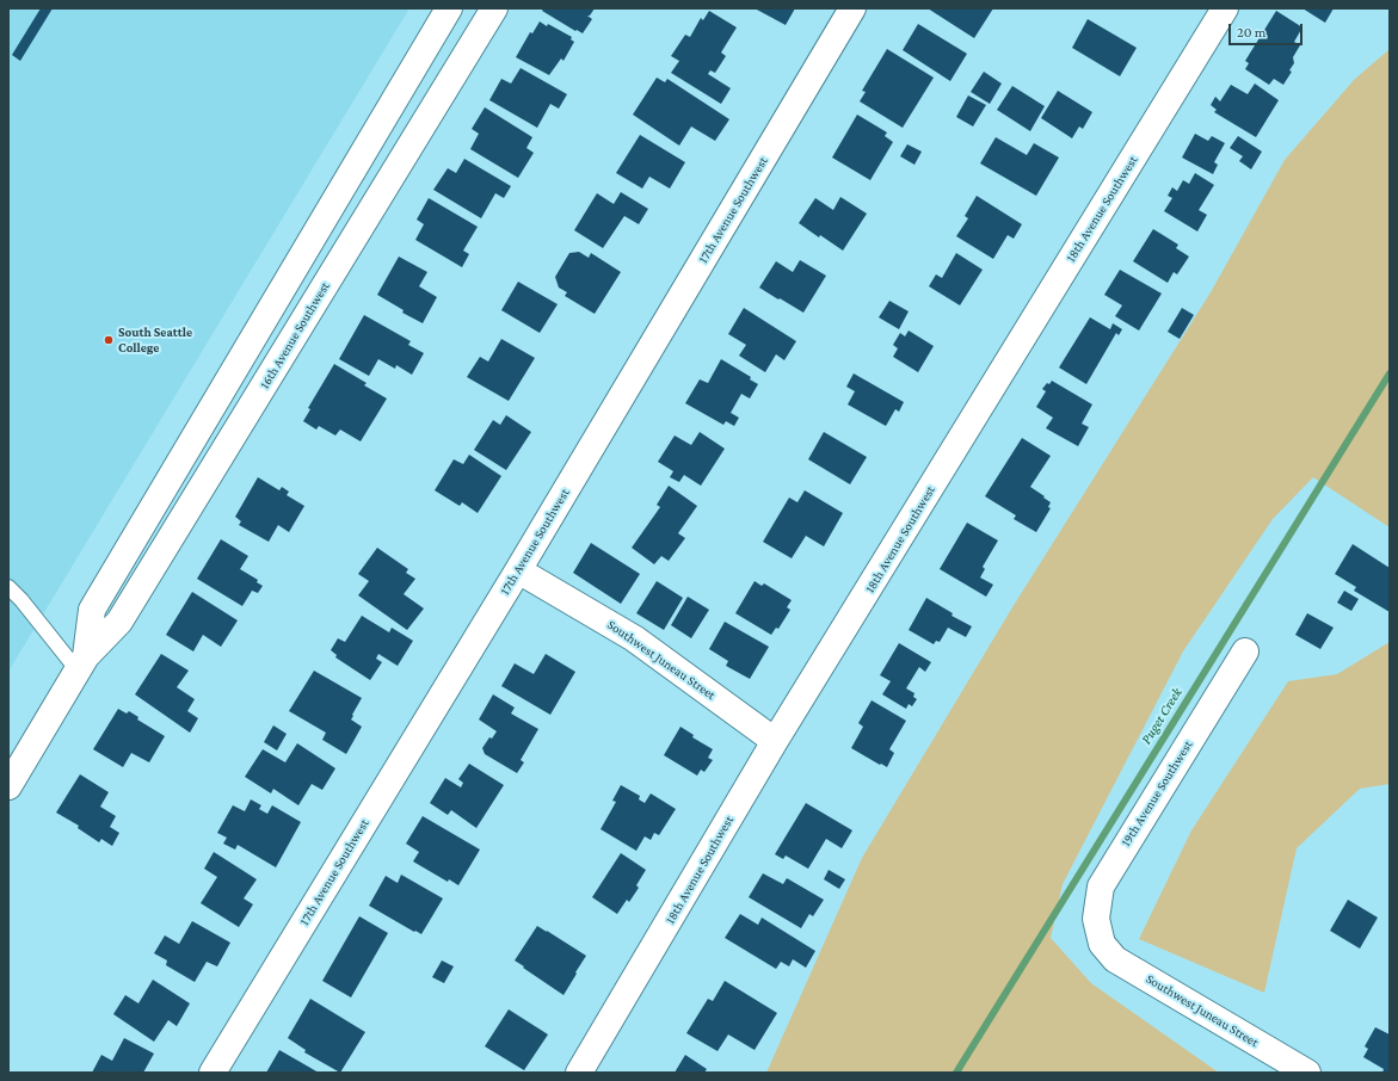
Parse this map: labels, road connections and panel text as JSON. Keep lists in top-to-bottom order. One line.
{"streets":{"street":["18th Avenue Southwest","17th Avenue Southwest","16th Avenue Southwest","Southwest Juneau Street","19th Avenue Southwest"]},"crossings":[["18th Avenue Southwest","Southwest Juneau Street"],["17th Avenue Southwest","Southwest Juneau Street"],["Southwest Juneau Street","19th Avenue Southwest"]],"water":["Puget Creek"],"places":["South Seattle College"],"scale_bar":"20 m"}
